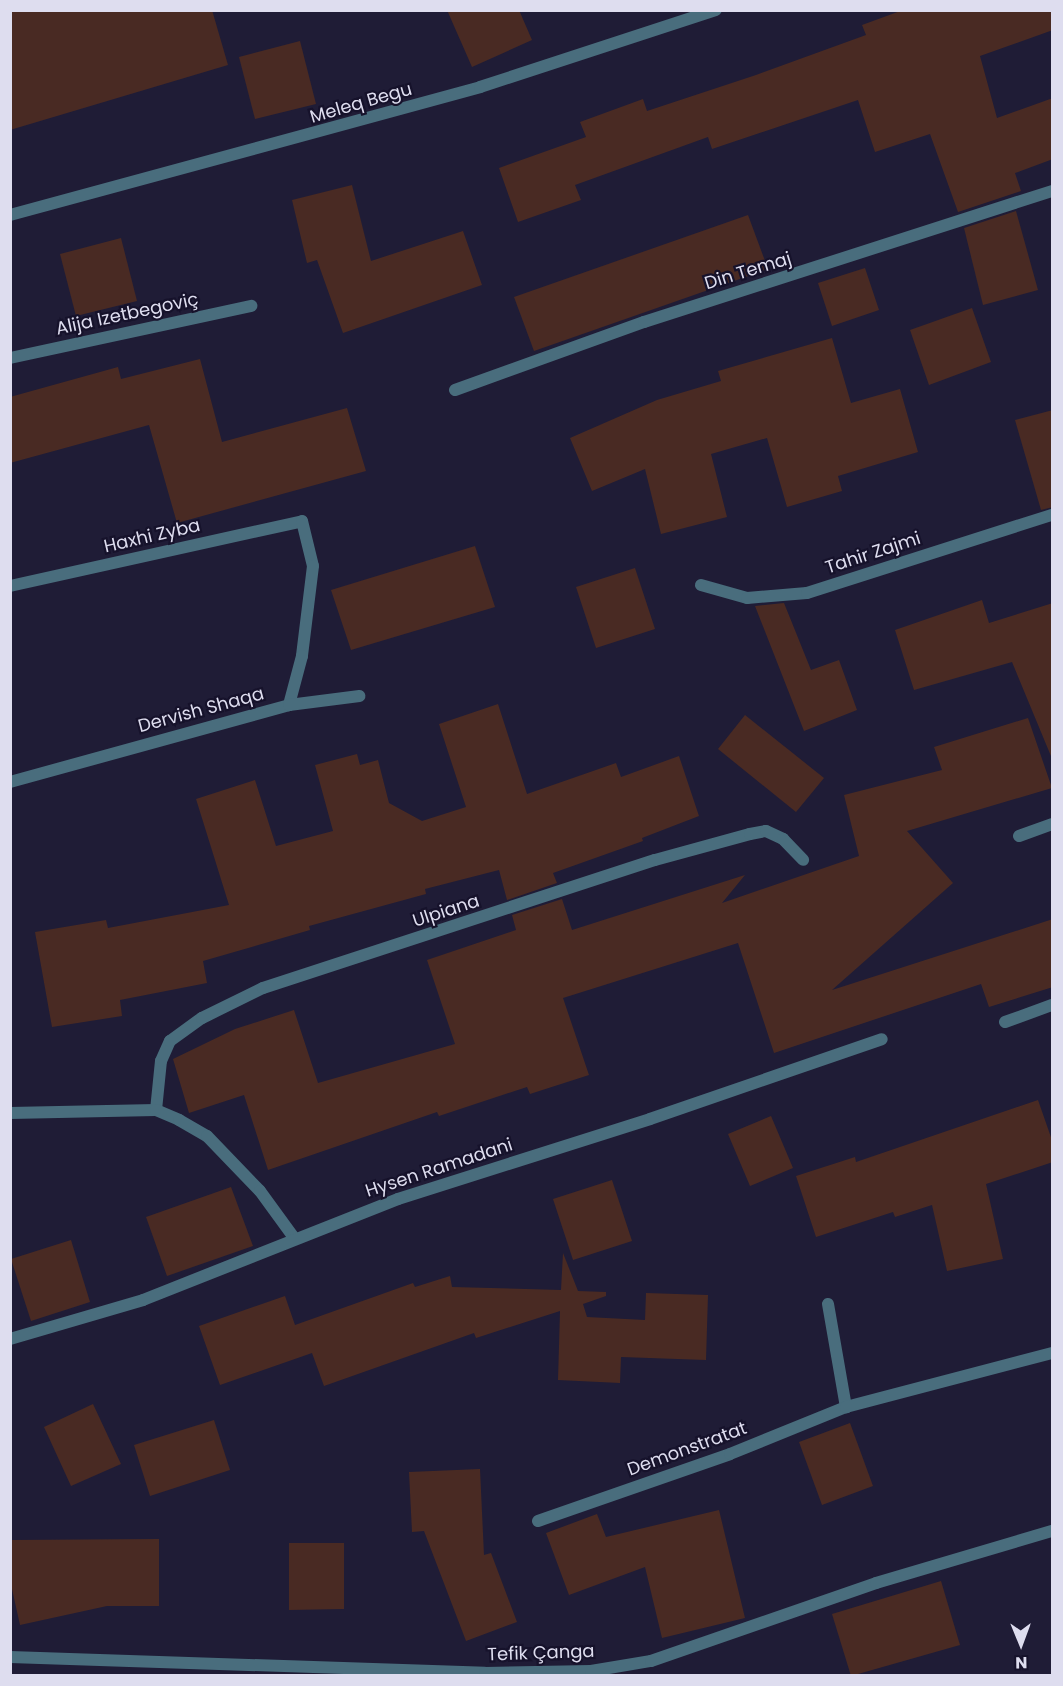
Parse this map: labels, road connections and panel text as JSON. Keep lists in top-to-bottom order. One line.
{"streets":{"street":["Meleq Begu","Din Temaj","Alija Izetbegoviç","Haxhi Zyba","Tahir Zajmi","Dervish Shaqa","Ulpiana","Hysen Ramadani","Demonstratat","Tefik Çanga"]},"crossings":[["Haxhi Zyba","Dervish Shaqa"]],"north":"bottom"}
